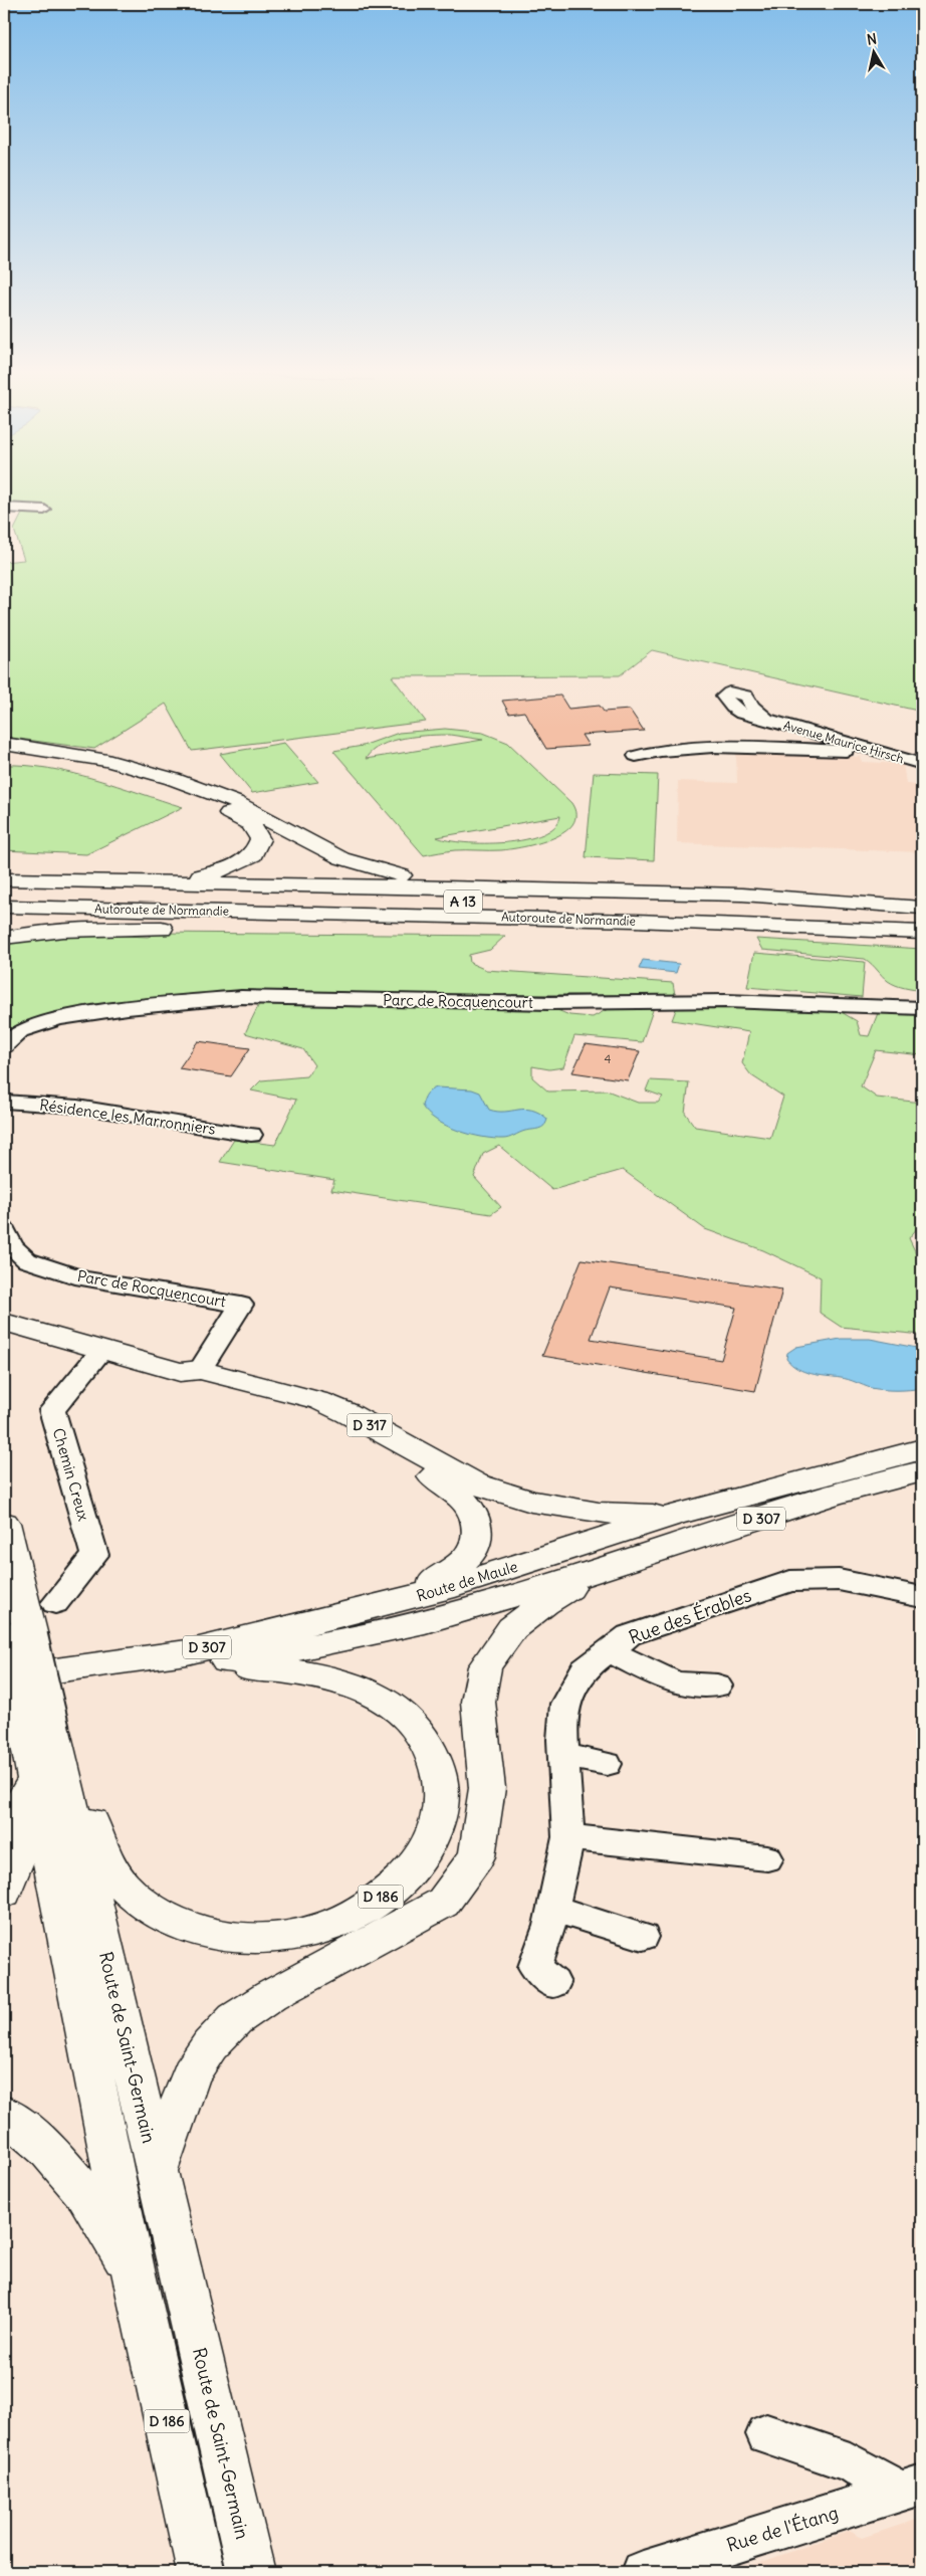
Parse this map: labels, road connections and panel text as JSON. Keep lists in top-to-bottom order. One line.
{"streets":{"main road":["A 13","Autoroute de Normandie","D 317","D 307","Route de Maule","D 186","Route de Saint-Germain"],"street":["Avenue Maurice Hirsch","Parc de Rocquencourt","Résidence les Marronniers","Chemin Creux","Rue des Érables","Rue de l'Étang"]},"crossings":[["Parc de Rocquencourt","D 317"],["D 317","Chemin Creux"],["D 317","D 307"],["D 317","Route de Maule"],["D 307","Route de Maule"],["Route de Maule","D 186"],["D 186","Route de Saint-Germain"]],"house_numbers":["4"],"north":"top"}
